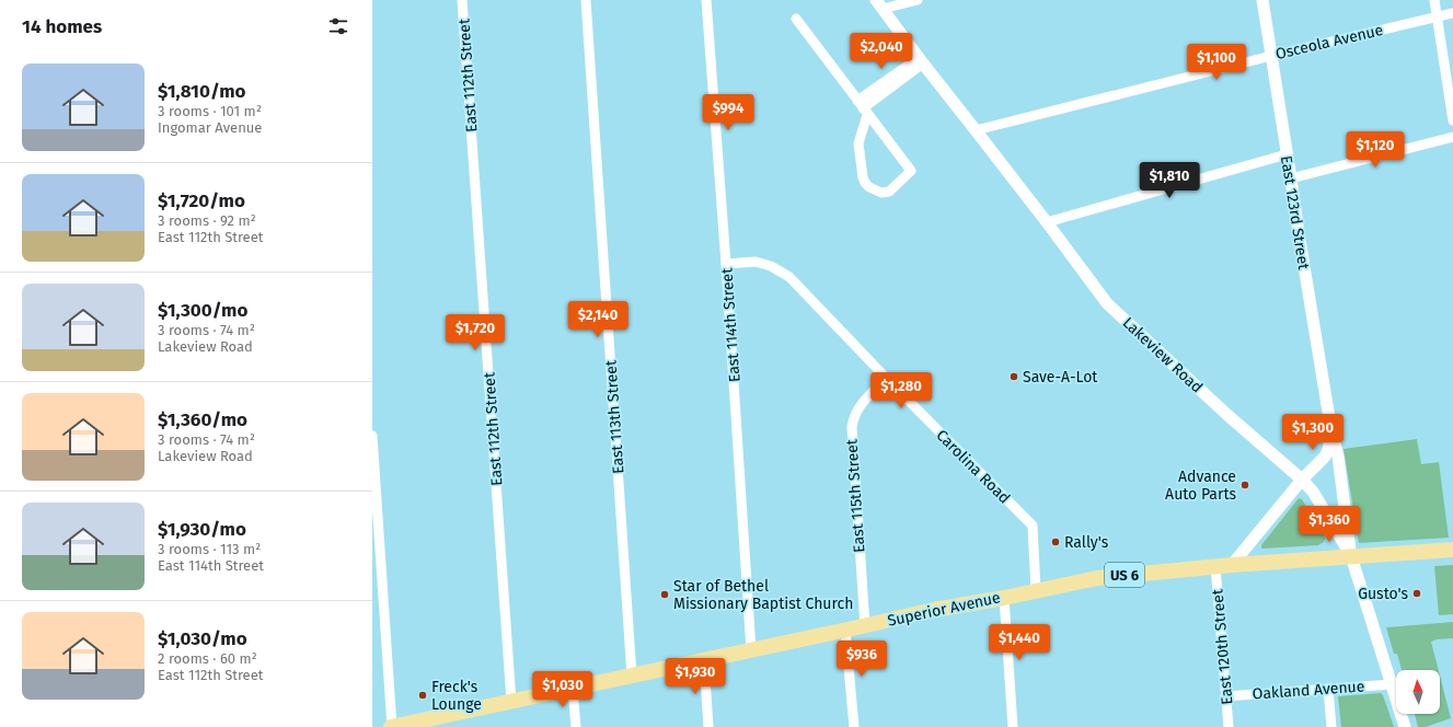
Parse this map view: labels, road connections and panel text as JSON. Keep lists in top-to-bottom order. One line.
{"streets":{"main road":["US 6","Superior Avenue"],"street":["Osceola Avenue","East 112th Street","East 123rd Street","East 114th Street","Lakeview Road","East 113th Street","Carolina Road","East 115th Street","East 120th Street","Oakland Avenue"]},"crossings":[["Osceola Avenue","East 123rd Street"],["Osceola Avenue","Lakeview Road"],["East 112th Street","Superior Avenue"],["East 114th Street","Carolina Road"],["East 114th Street","Superior Avenue"],["Lakeview Road","Superior Avenue"],["Lakeview Road","Oakland Avenue"],["East 113th Street","Superior Avenue"],["Carolina Road","East 115th Street"],["Carolina Road","Superior Avenue"],["East 115th Street","Superior Avenue"],["Superior Avenue","East 120th Street"],["East 120th Street","Oakland Avenue"]],"places":["Save-A-Lot","Advance Auto Parts","Rally's","Gusto's","Star of Bethel Missionary Baptist Church","Freck's Lounge"],"north":"top","page":{"heading":"14 homes","price":["$2,040","$1,100","$994","$1,120","$1,810","$2,140","$1,720","$1,280","$1,300","$1,360","$1,440","$936","$1,930","$1,030"],"list":[{"name":"$1,810/mo","note":"3 rooms · 101 m² · Ingomar Avenue"},{"name":"$1,720/mo","note":"3 rooms · 92 m² · East 112th Street"},{"name":"$1,300/mo","note":"3 rooms · 74 m² · Lakeview Road"},{"name":"$1,360/mo","note":"3 rooms · 74 m² · Lakeview Road"},{"name":"$1,930/mo","note":"3 rooms · 113 m² · East 114th Street"},{"name":"$1,030/mo","note":"2 rooms · 60 m² · East 112th Street"}]}}
